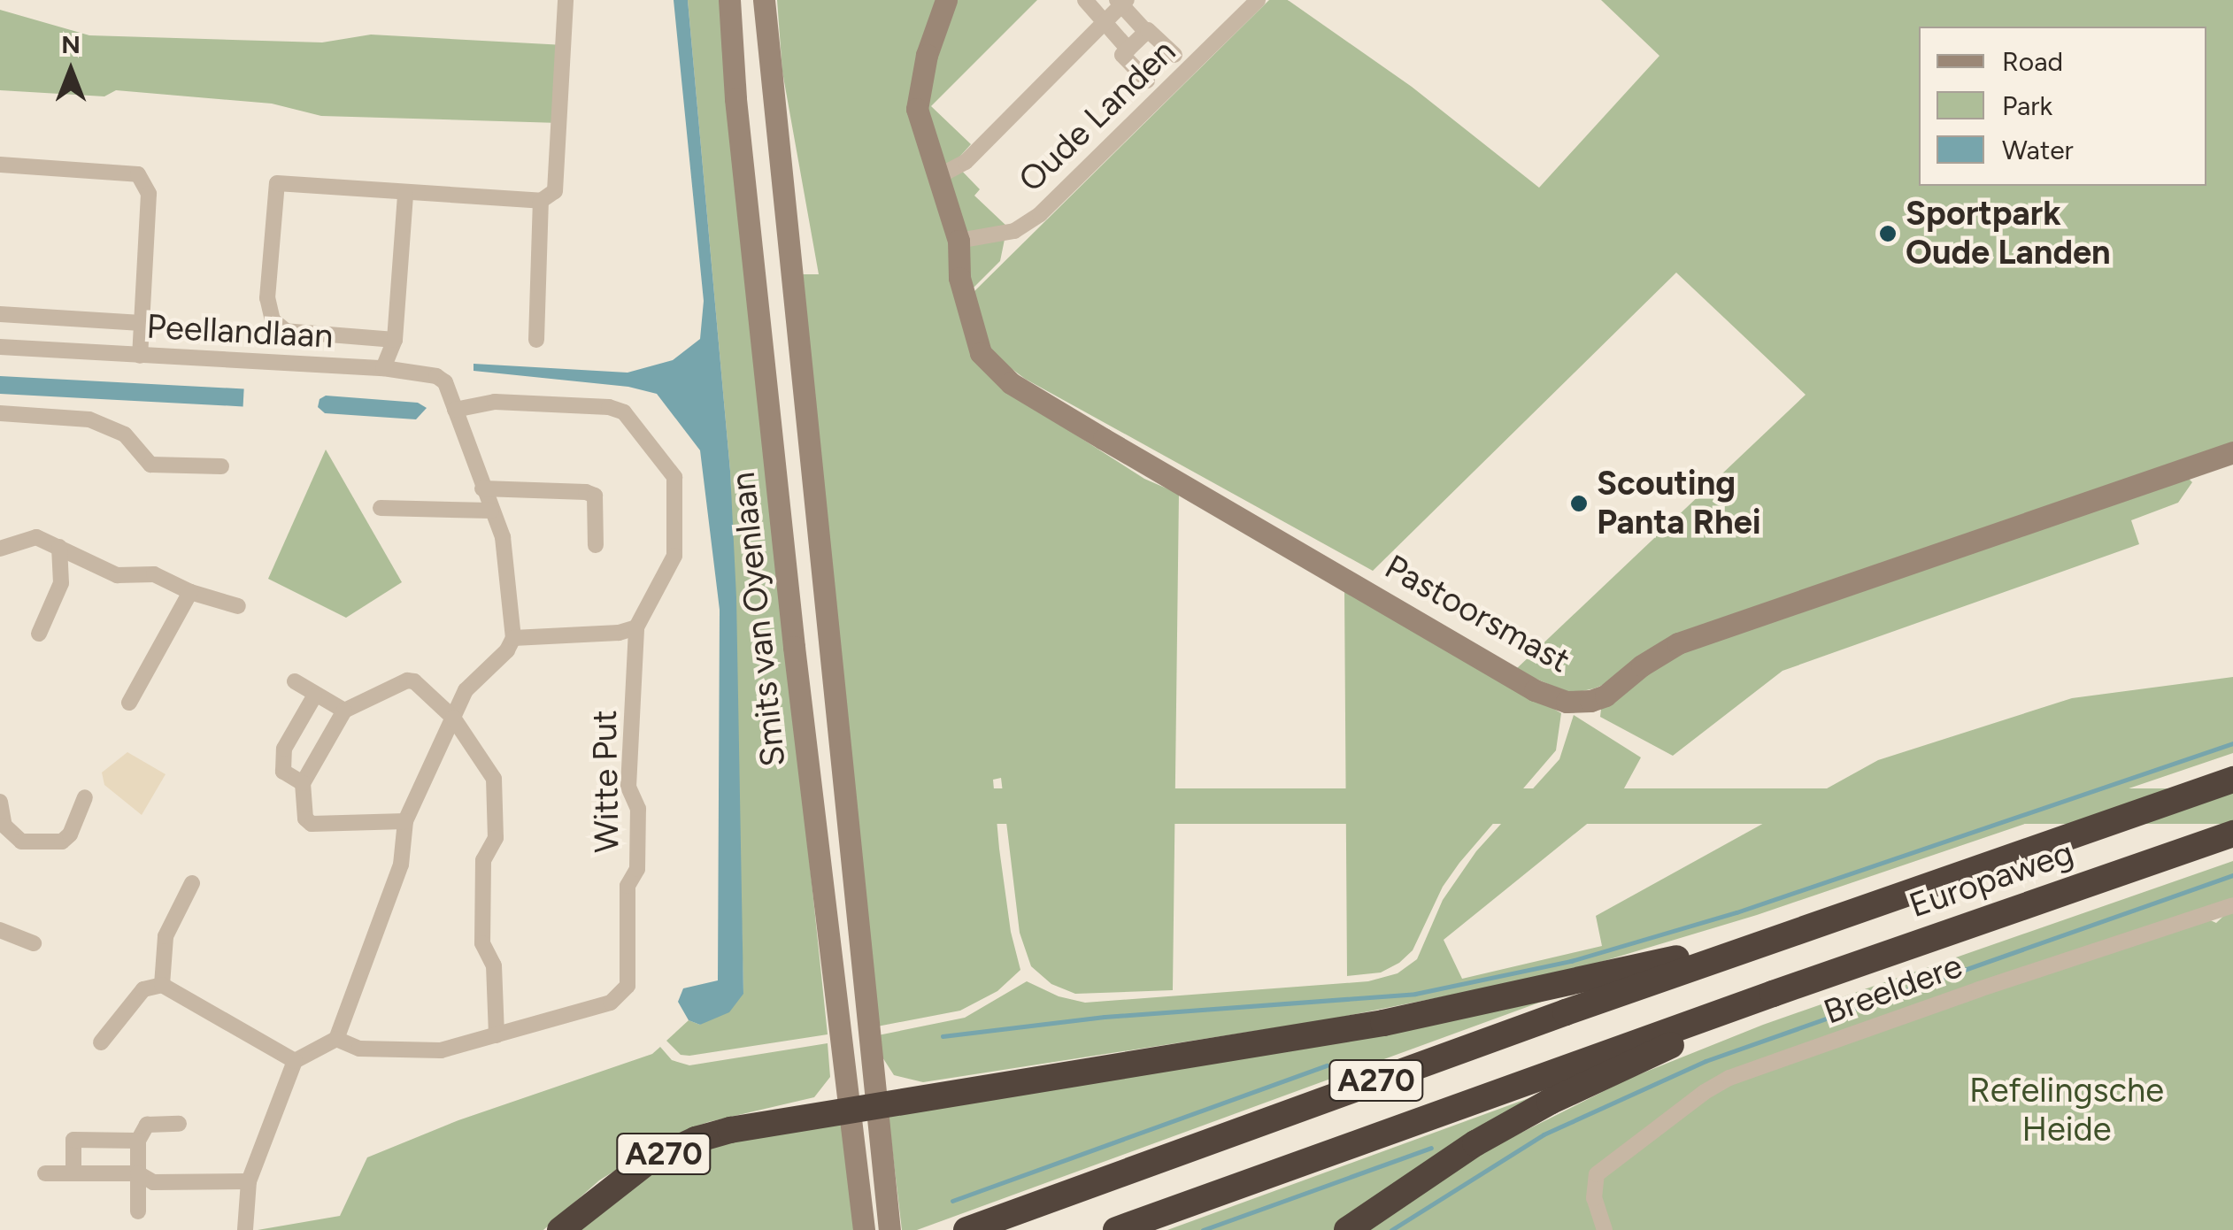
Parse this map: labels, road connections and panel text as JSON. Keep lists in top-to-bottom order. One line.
{"streets":{"highway":["Europaweg","A270"],"main road":["Pastoorsmast","Smits van Oyenlaan"],"street":["Oude Landen","Peellandlaan","Witte Put","Breeldere"]},"crossings":[["Oude Landen","Pastoorsmast"],["Peellandlaan","Witte Put"],["Smits van Oyenlaan","A270"],["Europaweg","A270"]],"parks":["Refelingsche Heide"],"places":["Sportpark Oude Landen","Scouting Panta Rhei"],"legend":["Road","Park","Water"],"north":"top"}
